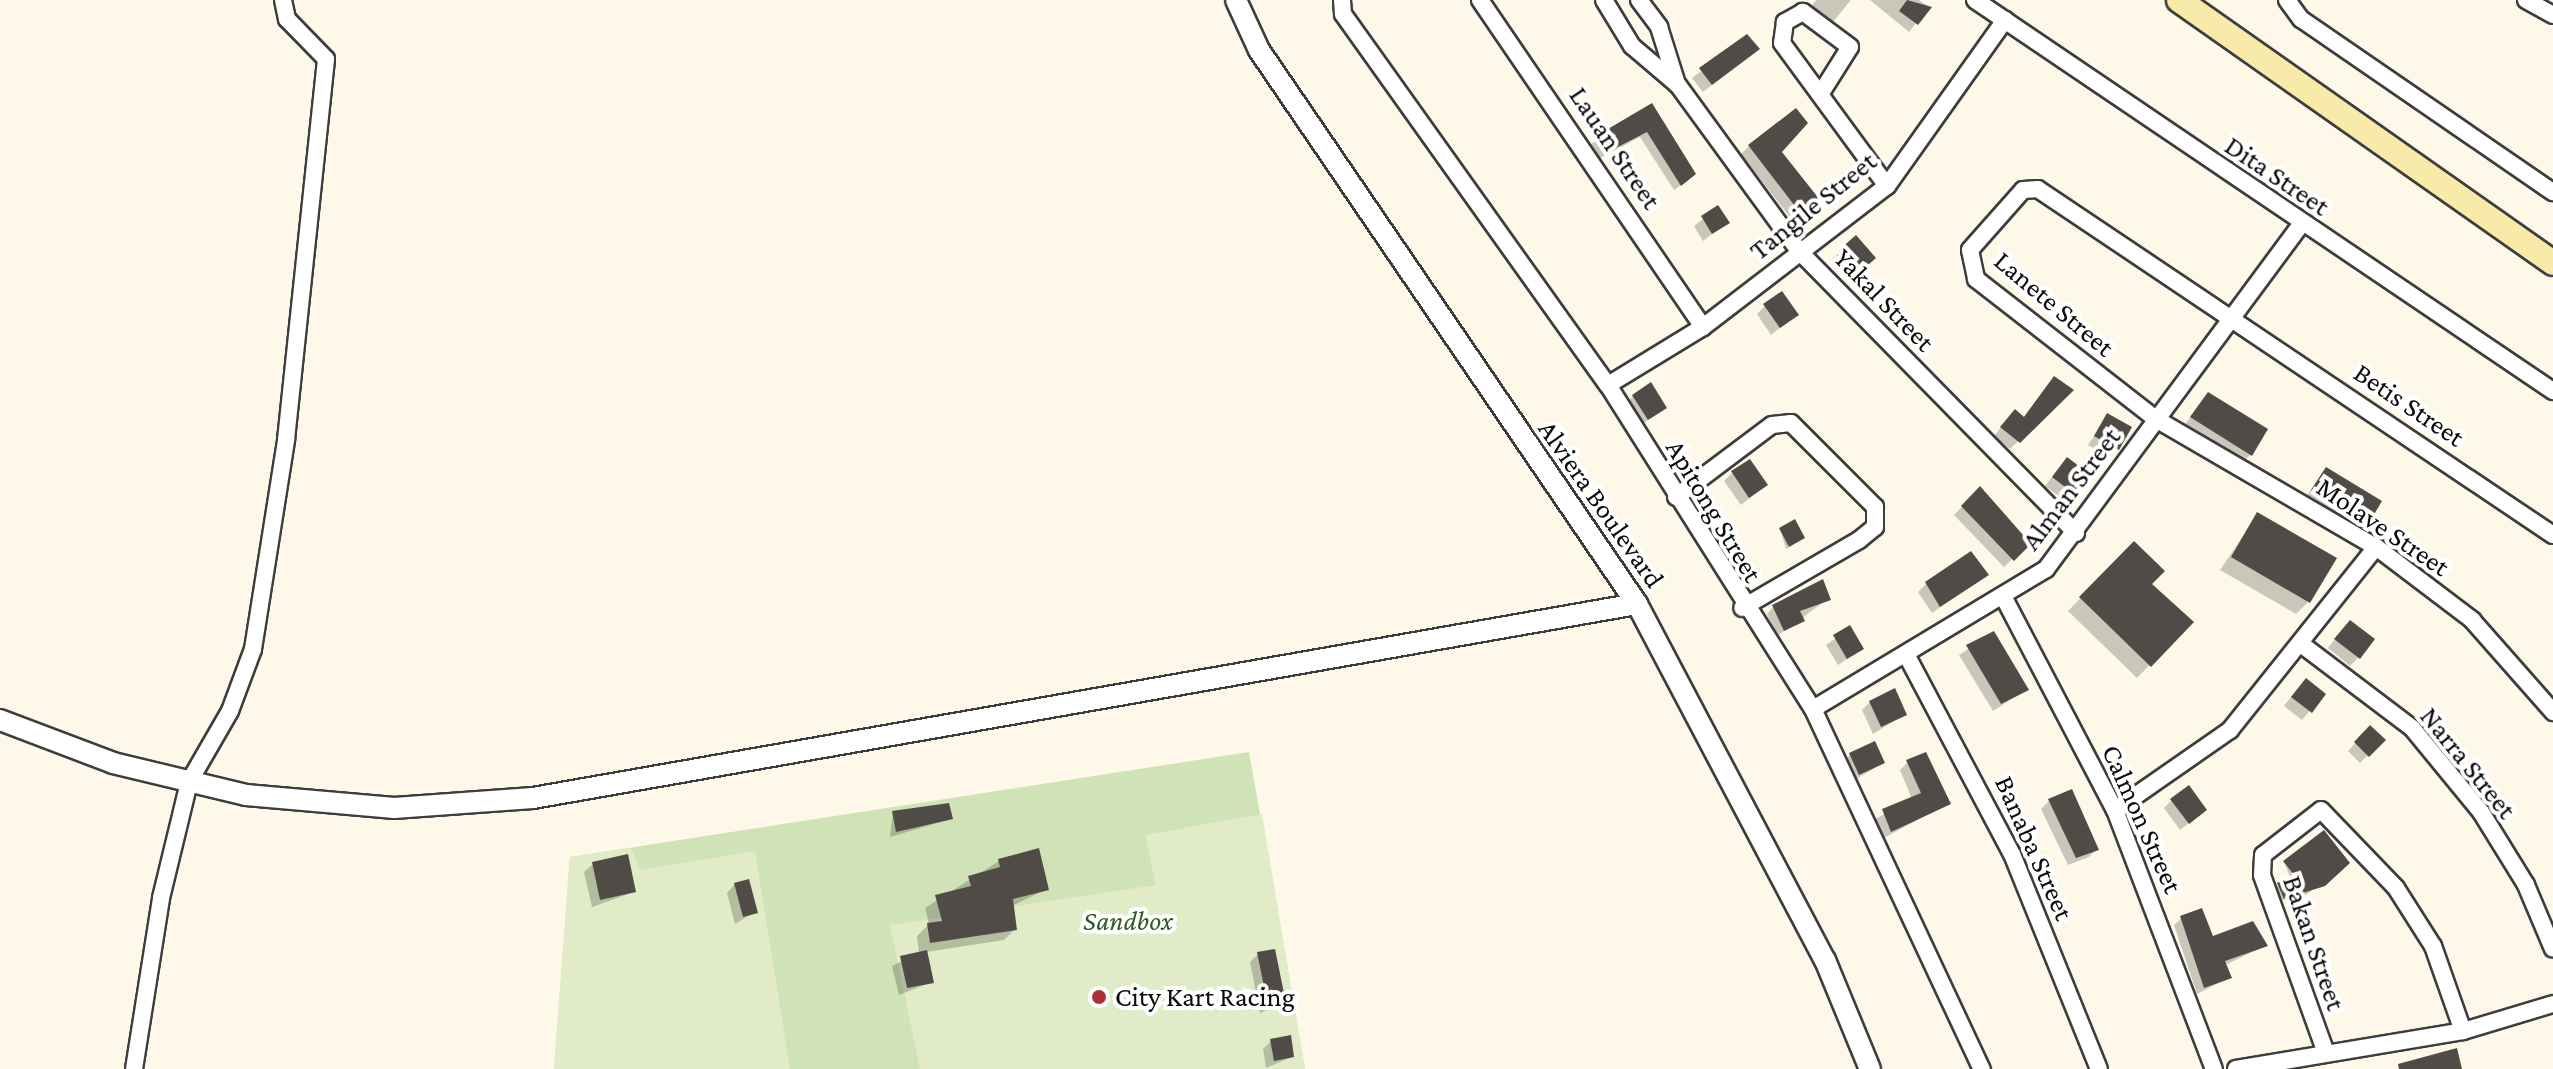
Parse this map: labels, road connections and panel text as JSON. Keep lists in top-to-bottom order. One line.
{"streets":{"street":["Lauan Street","Dita Street","Tangile Street","Yakal Street","Lanete Street","Betis Street","Alman Street","Alviera Boulevard","Apitong Street","Molave Street","Narra Street","Calmon Street","Banaba Street","Bakan Street"]},"crossings":[["Lauan Street","Tangile Street"],["Dita Street","Tangile Street"],["Dita Street","Alman Street"],["Tangile Street","Yakal Street"],["Tangile Street","Apitong Street"],["Yakal Street","Alman Street"],["Lanete Street","Betis Street"],["Lanete Street","Alman Street"],["Lanete Street","Molave Street"],["Betis Street","Alman Street"],["Alman Street","Apitong Street"],["Alman Street","Molave Street"],["Alman Street","Calmon Street"],["Alman Street","Banaba Street"]],"parks":["Sandbox"],"places":["City Kart Racing"]}
